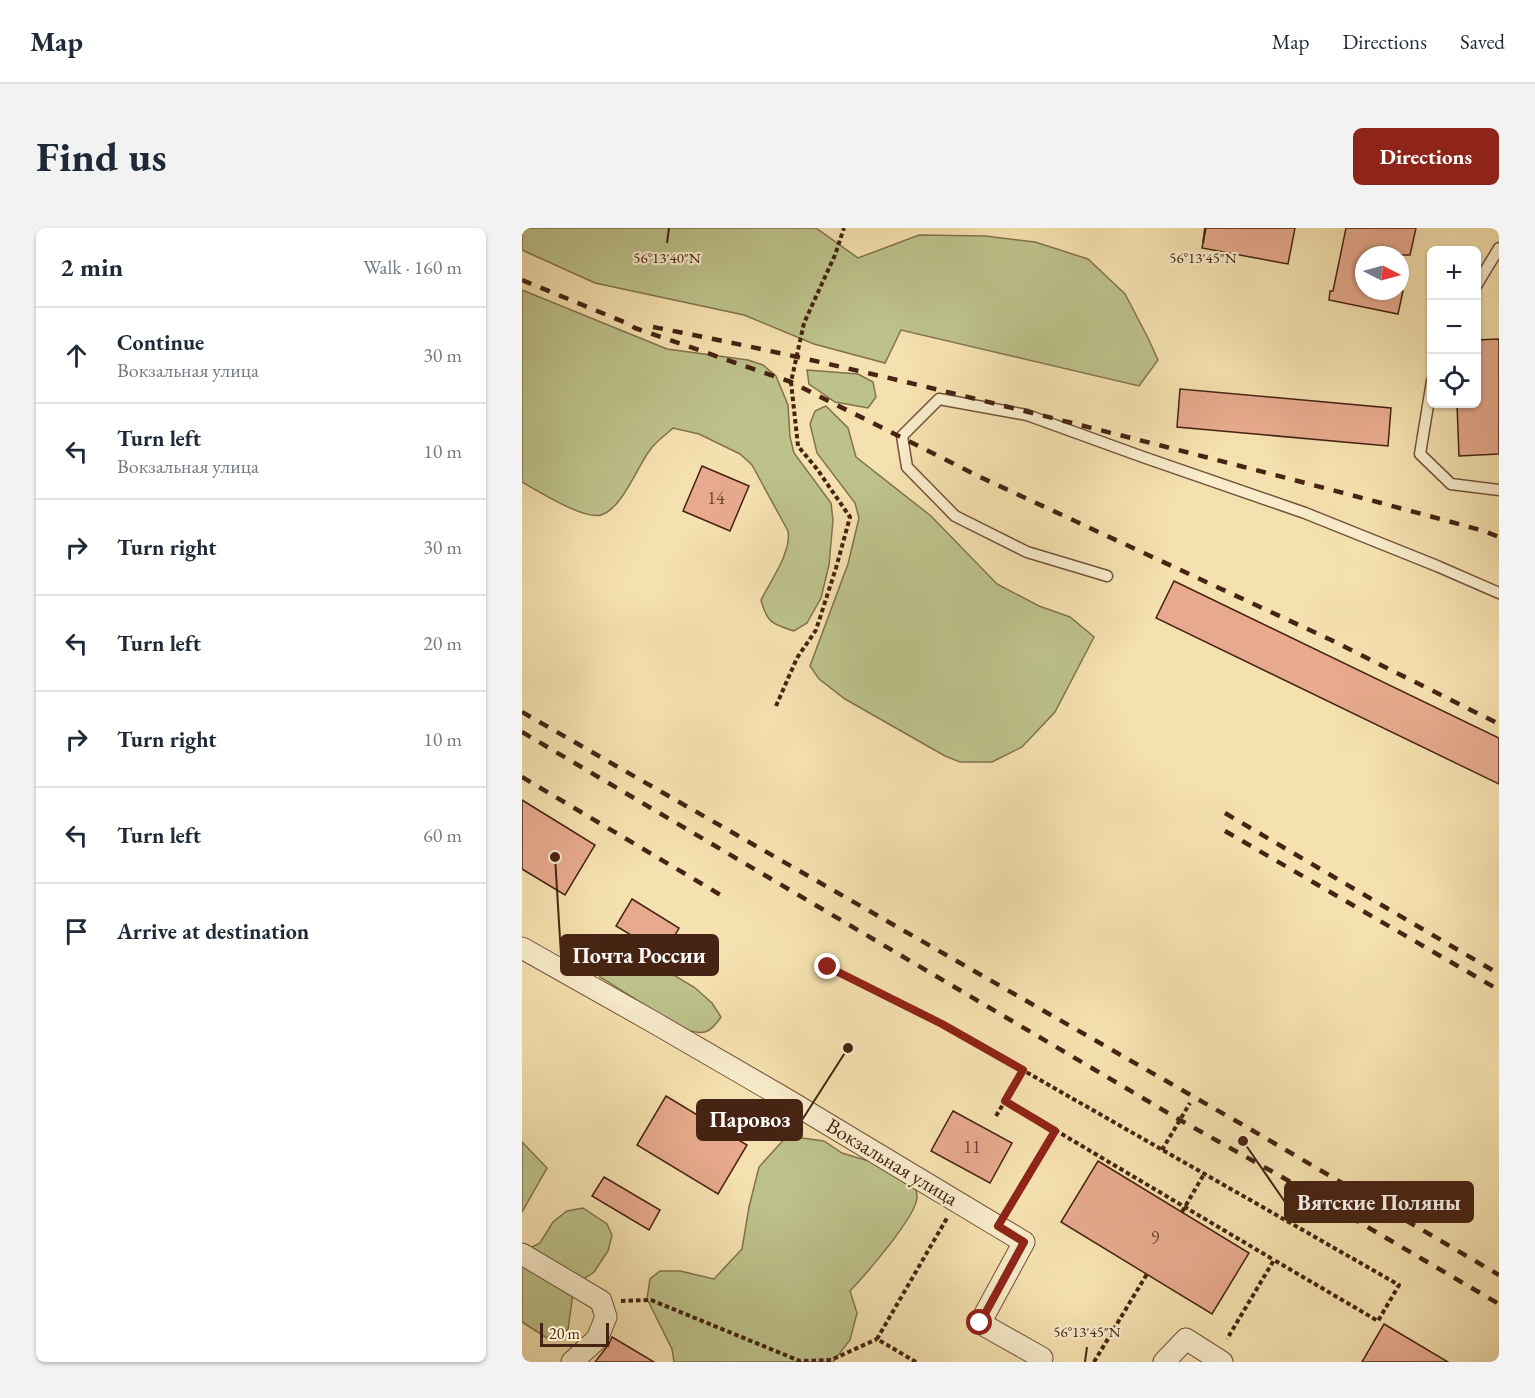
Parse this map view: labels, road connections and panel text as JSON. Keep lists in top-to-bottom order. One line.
{"streets":{"street":["Вокзальная улица"]},"places":["Почта России","Паровоз","Вятские Поляны"],"house_numbers":["14","11","9"],"scale_bar":"20 m","north":"right","page":{"header":"Map","nav":["Map","Directions","Saved"],"buttons":"Directions","title":"Find us","heading":["2 min","Walk · 160 m"],"map_buttons":["+","−"],"list":[["Continue","Вокзальная улица","30 m"],["Turn left","Вокзальная улица","10 m"],["Turn right","30 m"],["Turn left","20 m"],["Turn right","10 m"],["Turn left","60 m"],"Arrive at destination"],"scale":"20 m"},"coordinates":["56°13'40\"N","56°13'45\"N"]}
